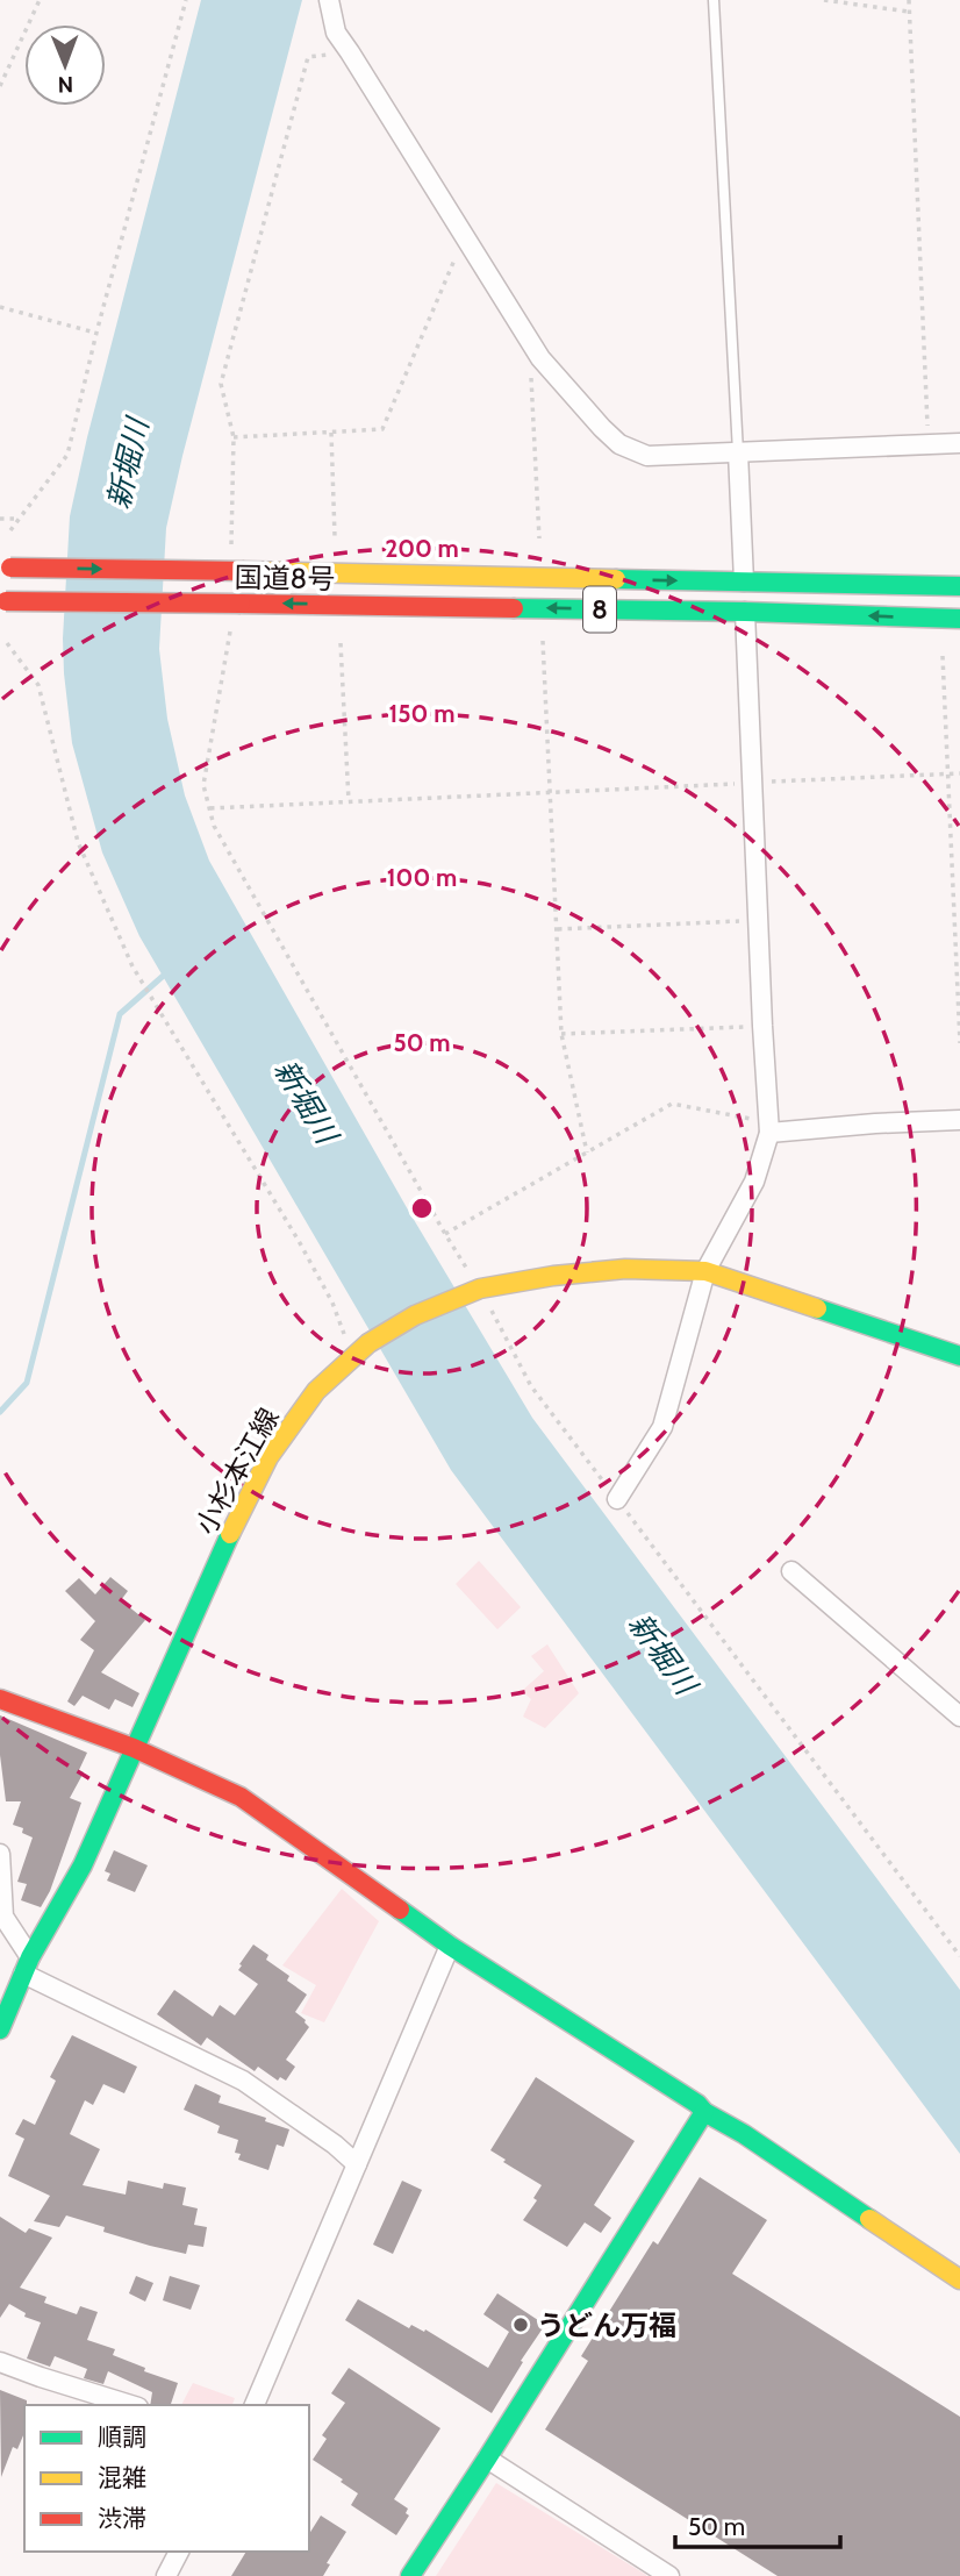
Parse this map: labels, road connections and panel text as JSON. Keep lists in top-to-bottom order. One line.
{"streets":{"main road":["国道8号","8","小杉本江線"]},"water":["新堀川"],"places":["うどん万福"],"legend":["順調","混雑","渋滞"],"scale_bar":"50 m","north":"bottom","rings":["200 m","150 m","100 m","50 m"]}
